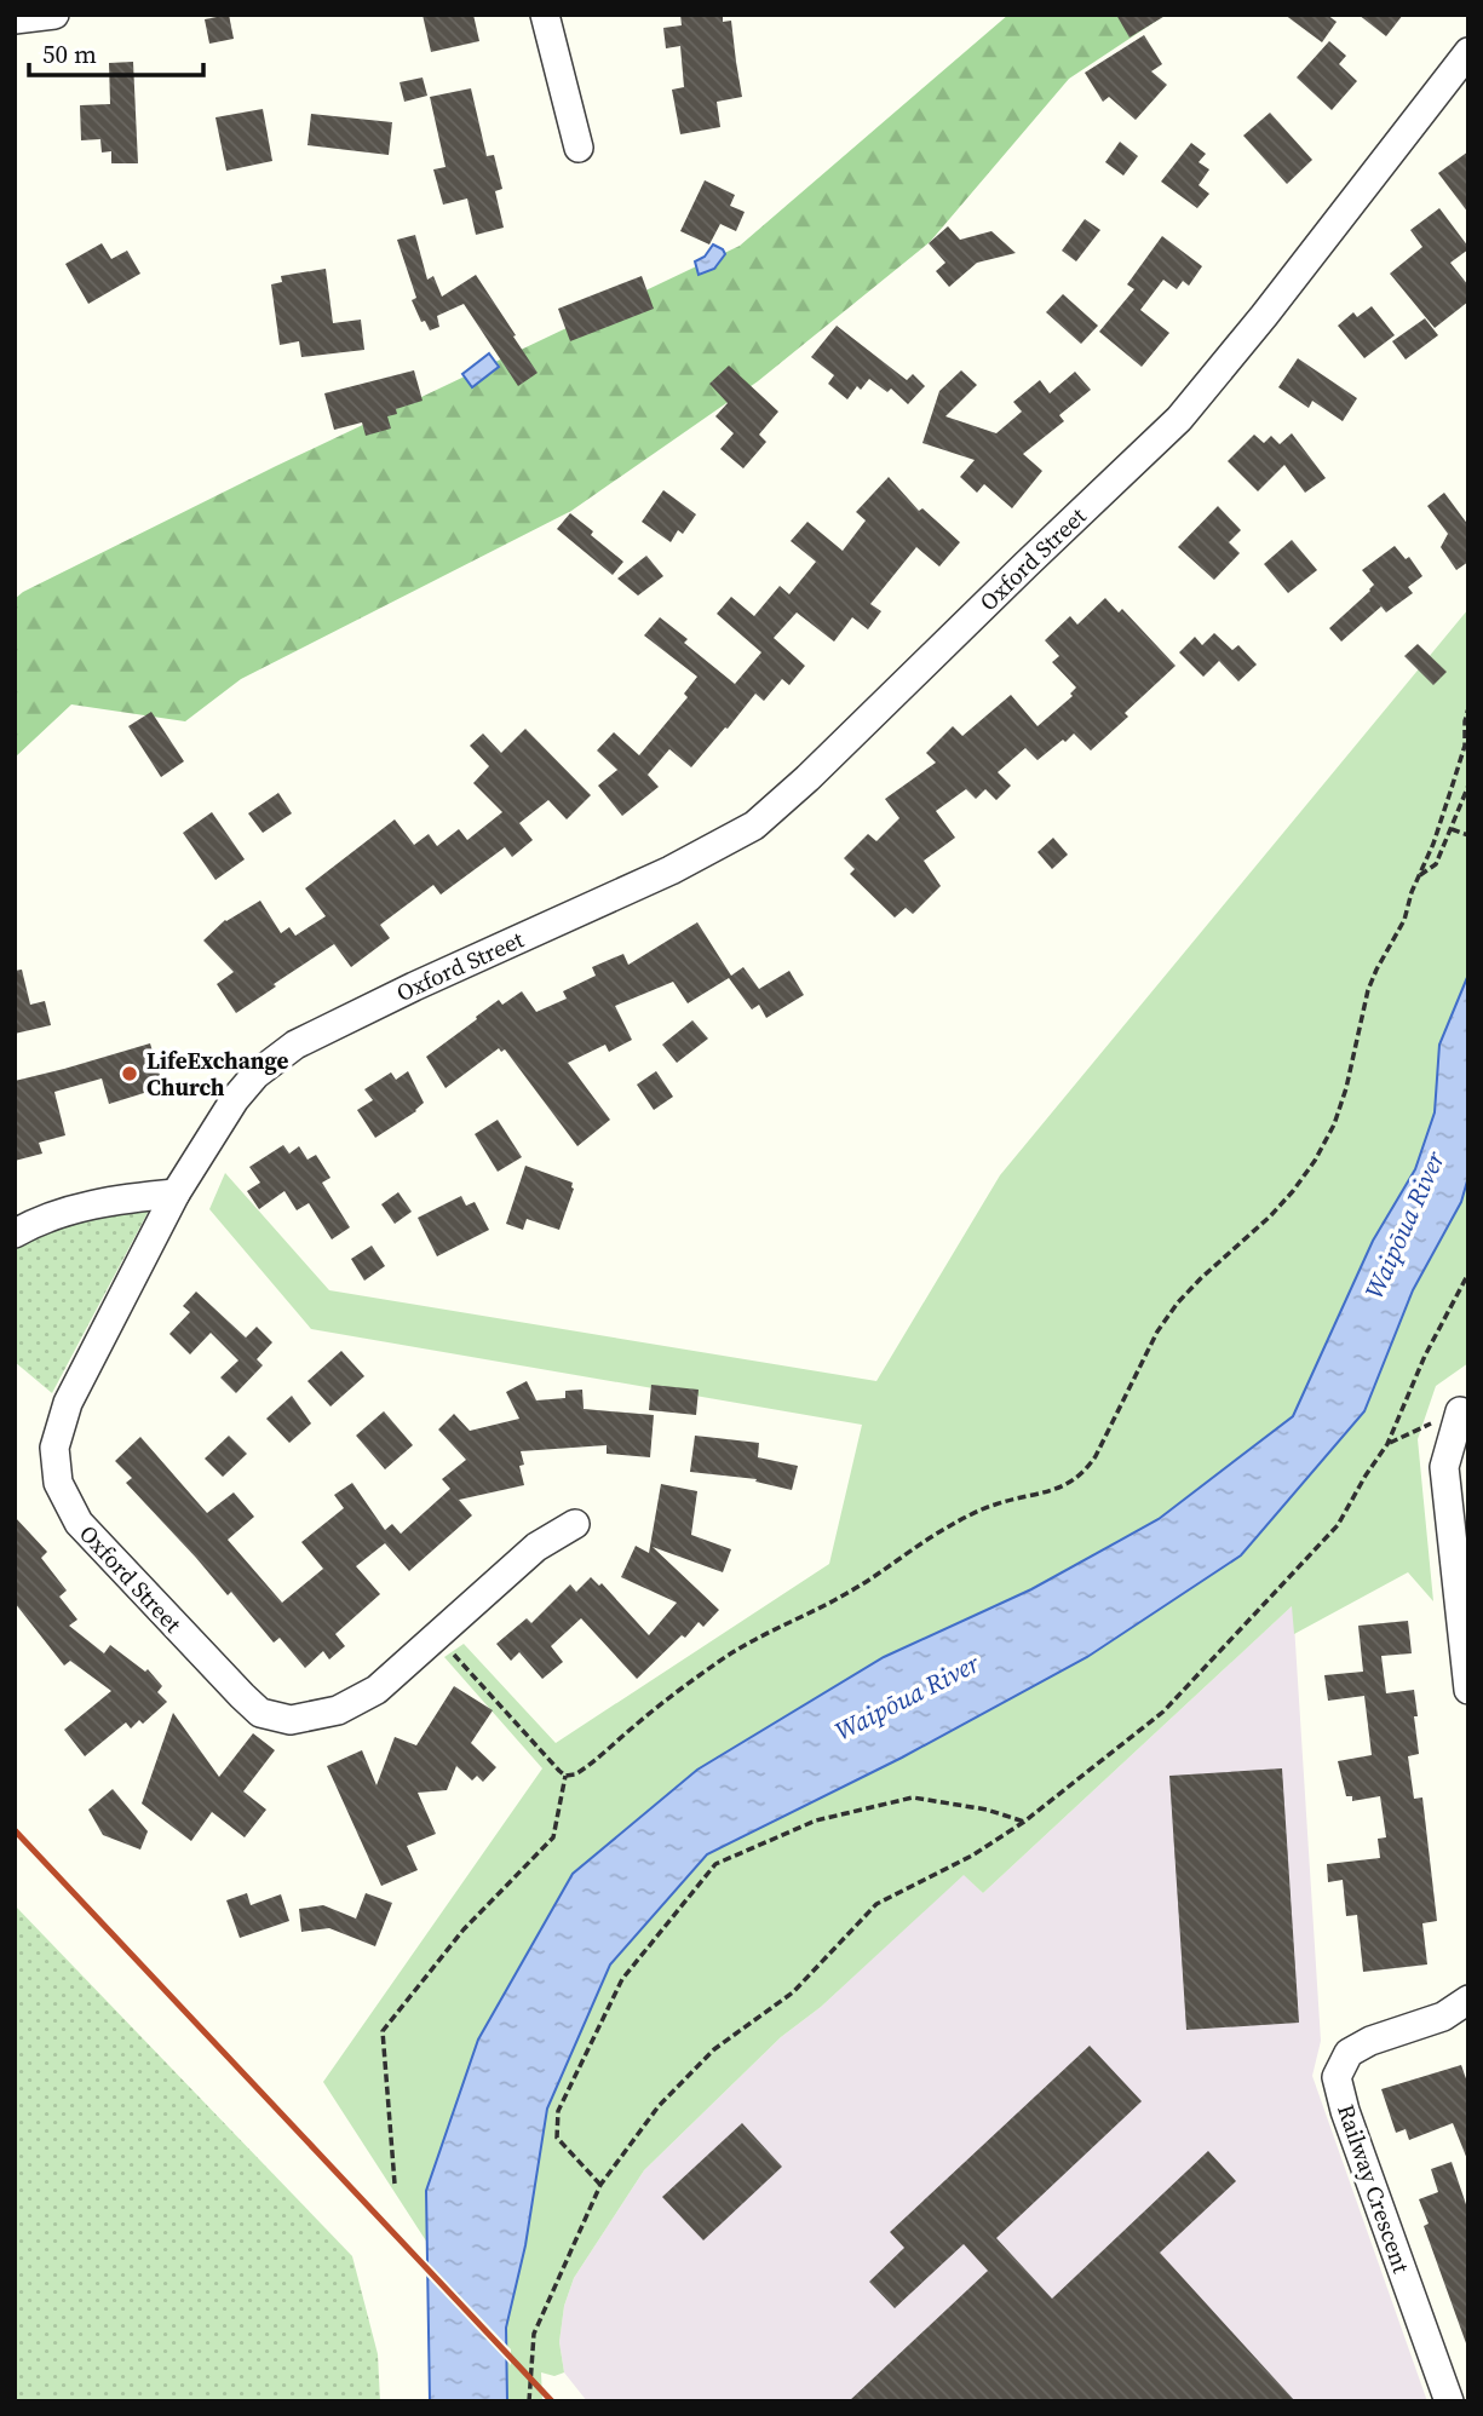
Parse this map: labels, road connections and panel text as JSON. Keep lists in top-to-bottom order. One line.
{"streets":{"street":["Oxford Street","Railway Crescent"]},"water":["Waipōua River"],"places":["LifeExchange Church"],"scale_bar":"50 m"}
